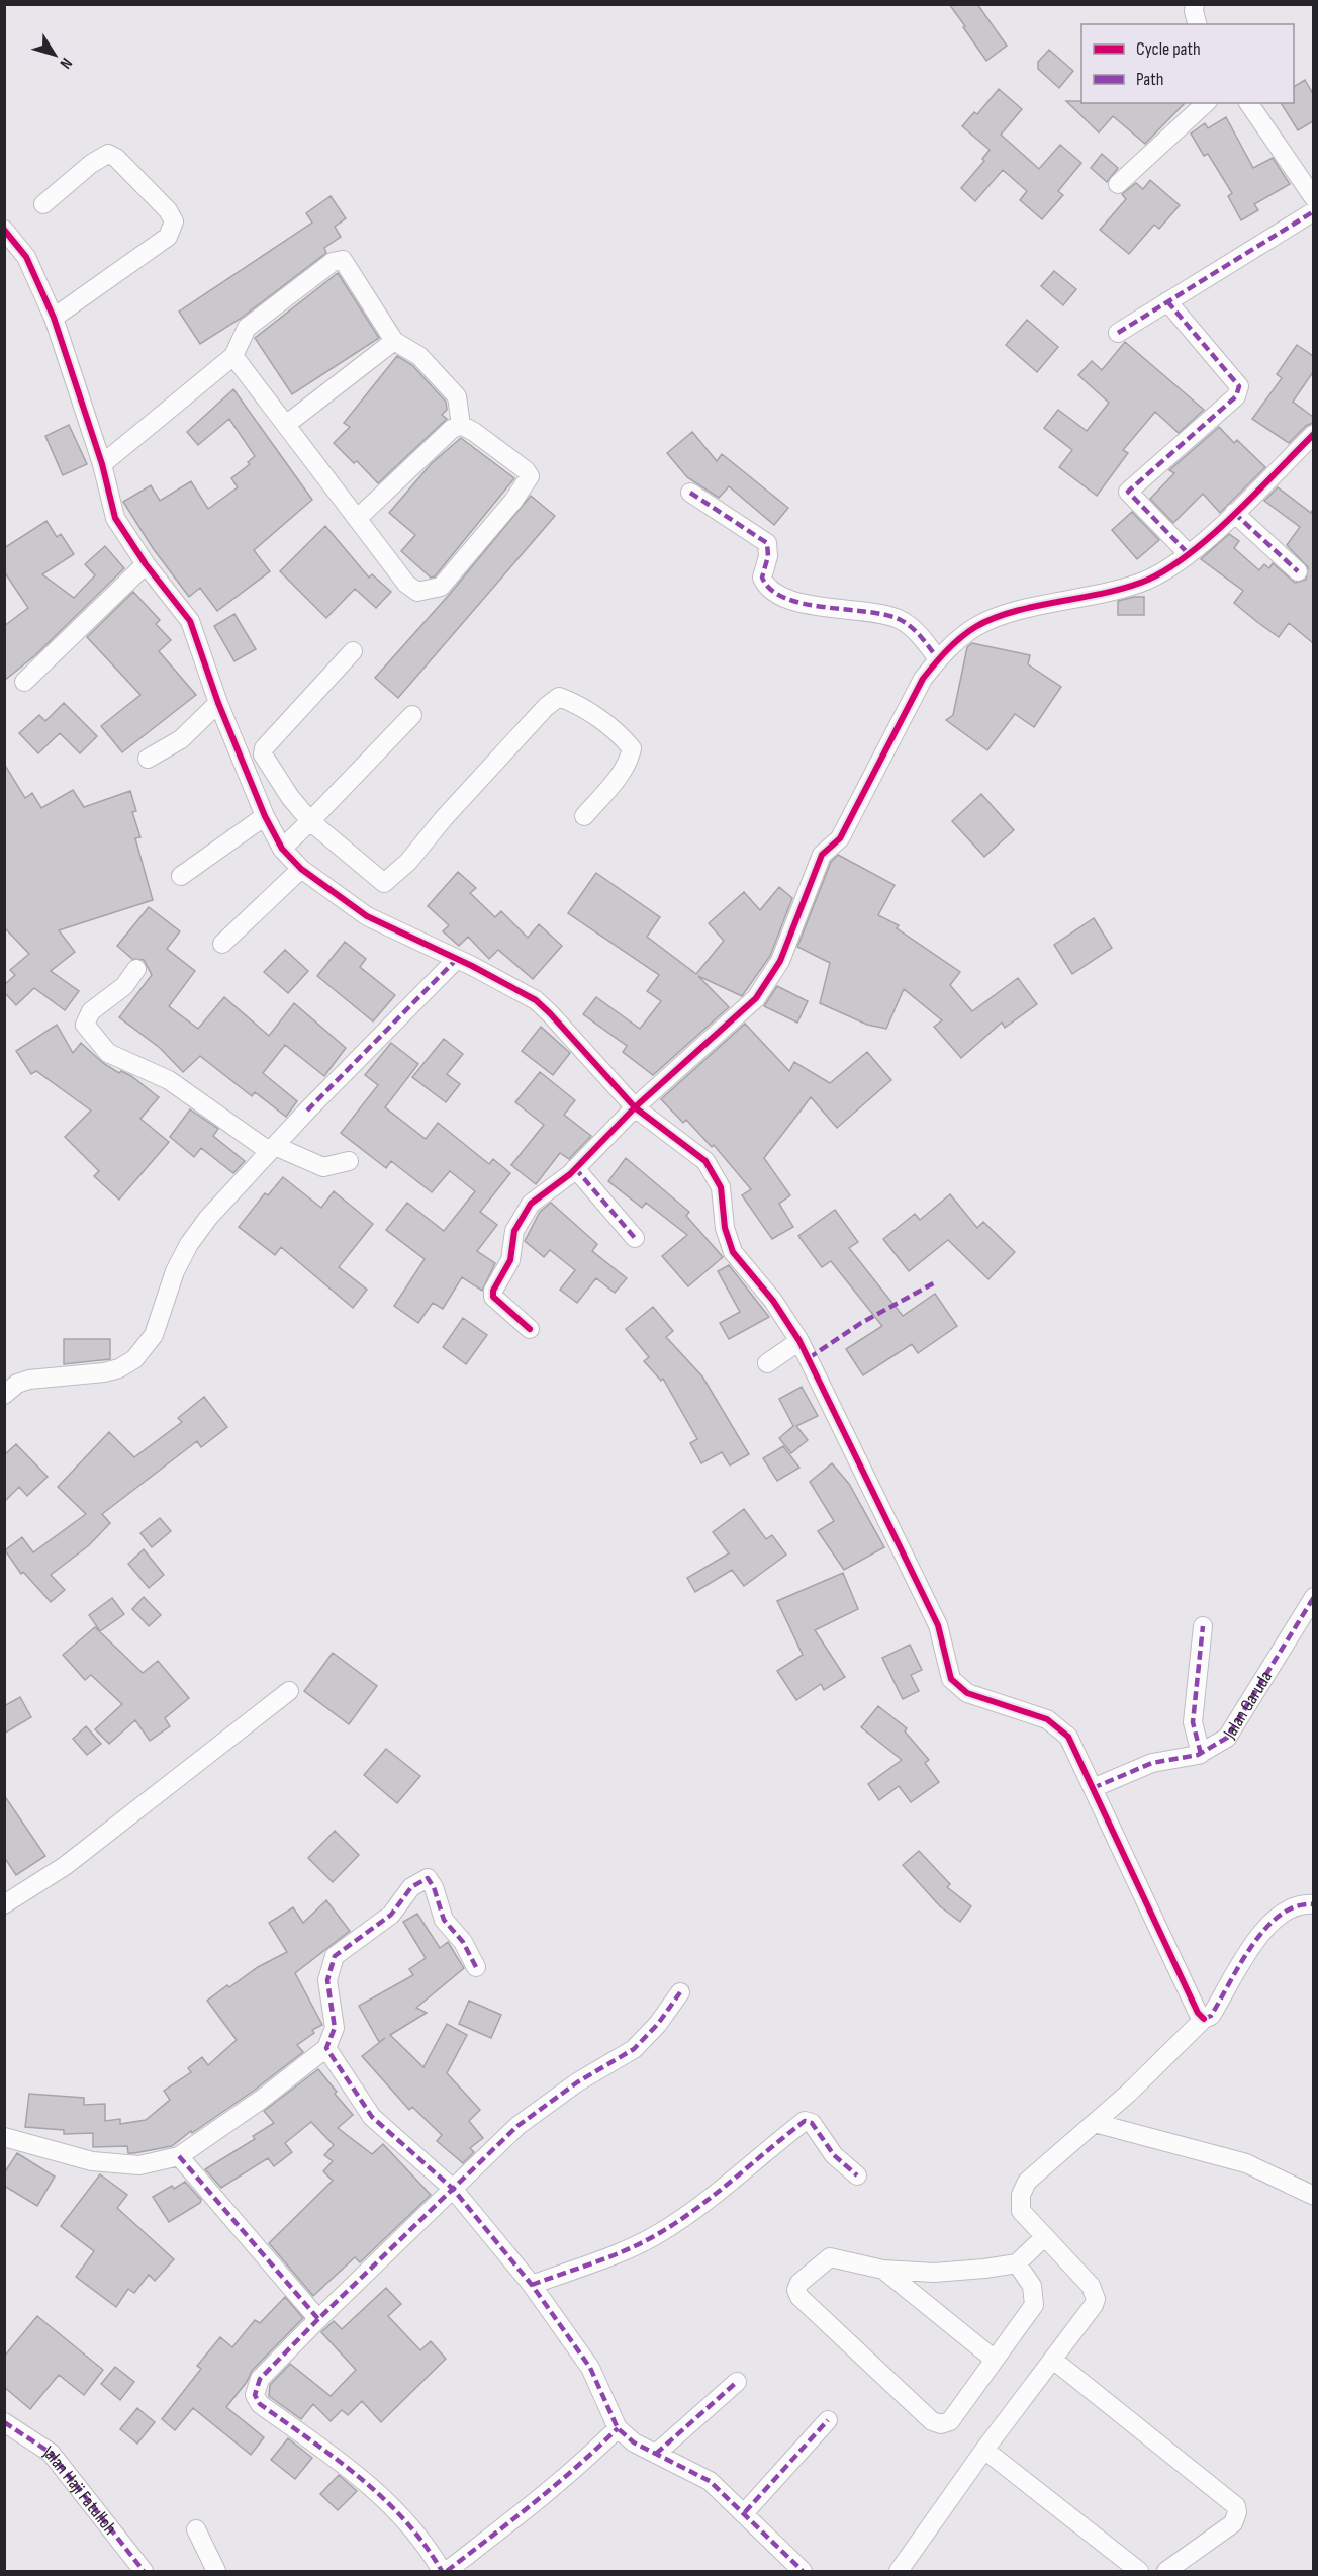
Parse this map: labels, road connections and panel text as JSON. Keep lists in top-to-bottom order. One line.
{"streets":{"street":["Jalan Garuda","Jalan Haji Fatulloh"]},"legend":["Cycle path","Path"],"north":"bottom right"}
